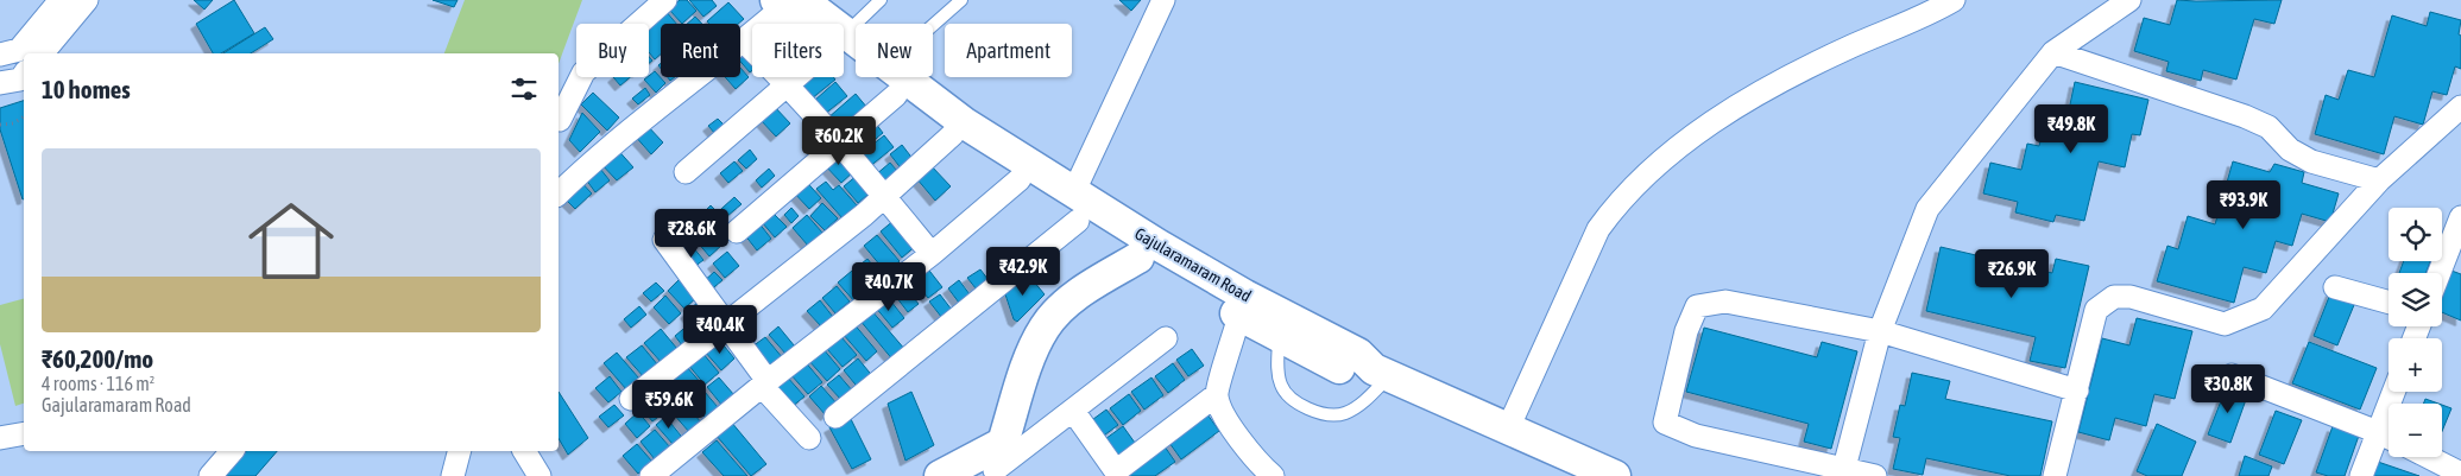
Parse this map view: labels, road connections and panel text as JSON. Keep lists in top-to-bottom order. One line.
{"streets":{"main road":["Gajularamaram Road"]},"page":{"chip":["Buy","Rent","Filters","New","Apartment"],"heading":"10 homes","price":["₹49.8K","₹60.2K","₹93.9K","₹28.6K","₹42.9K","₹26.9K","₹40.7K","₹40.4K","₹30.8K","₹59.6K"],"list":[{"name":"₹60,200/mo","note":"4 rooms · 116 m² · Gajularamaram Road"}],"map_buttons":["+","−"]}}
